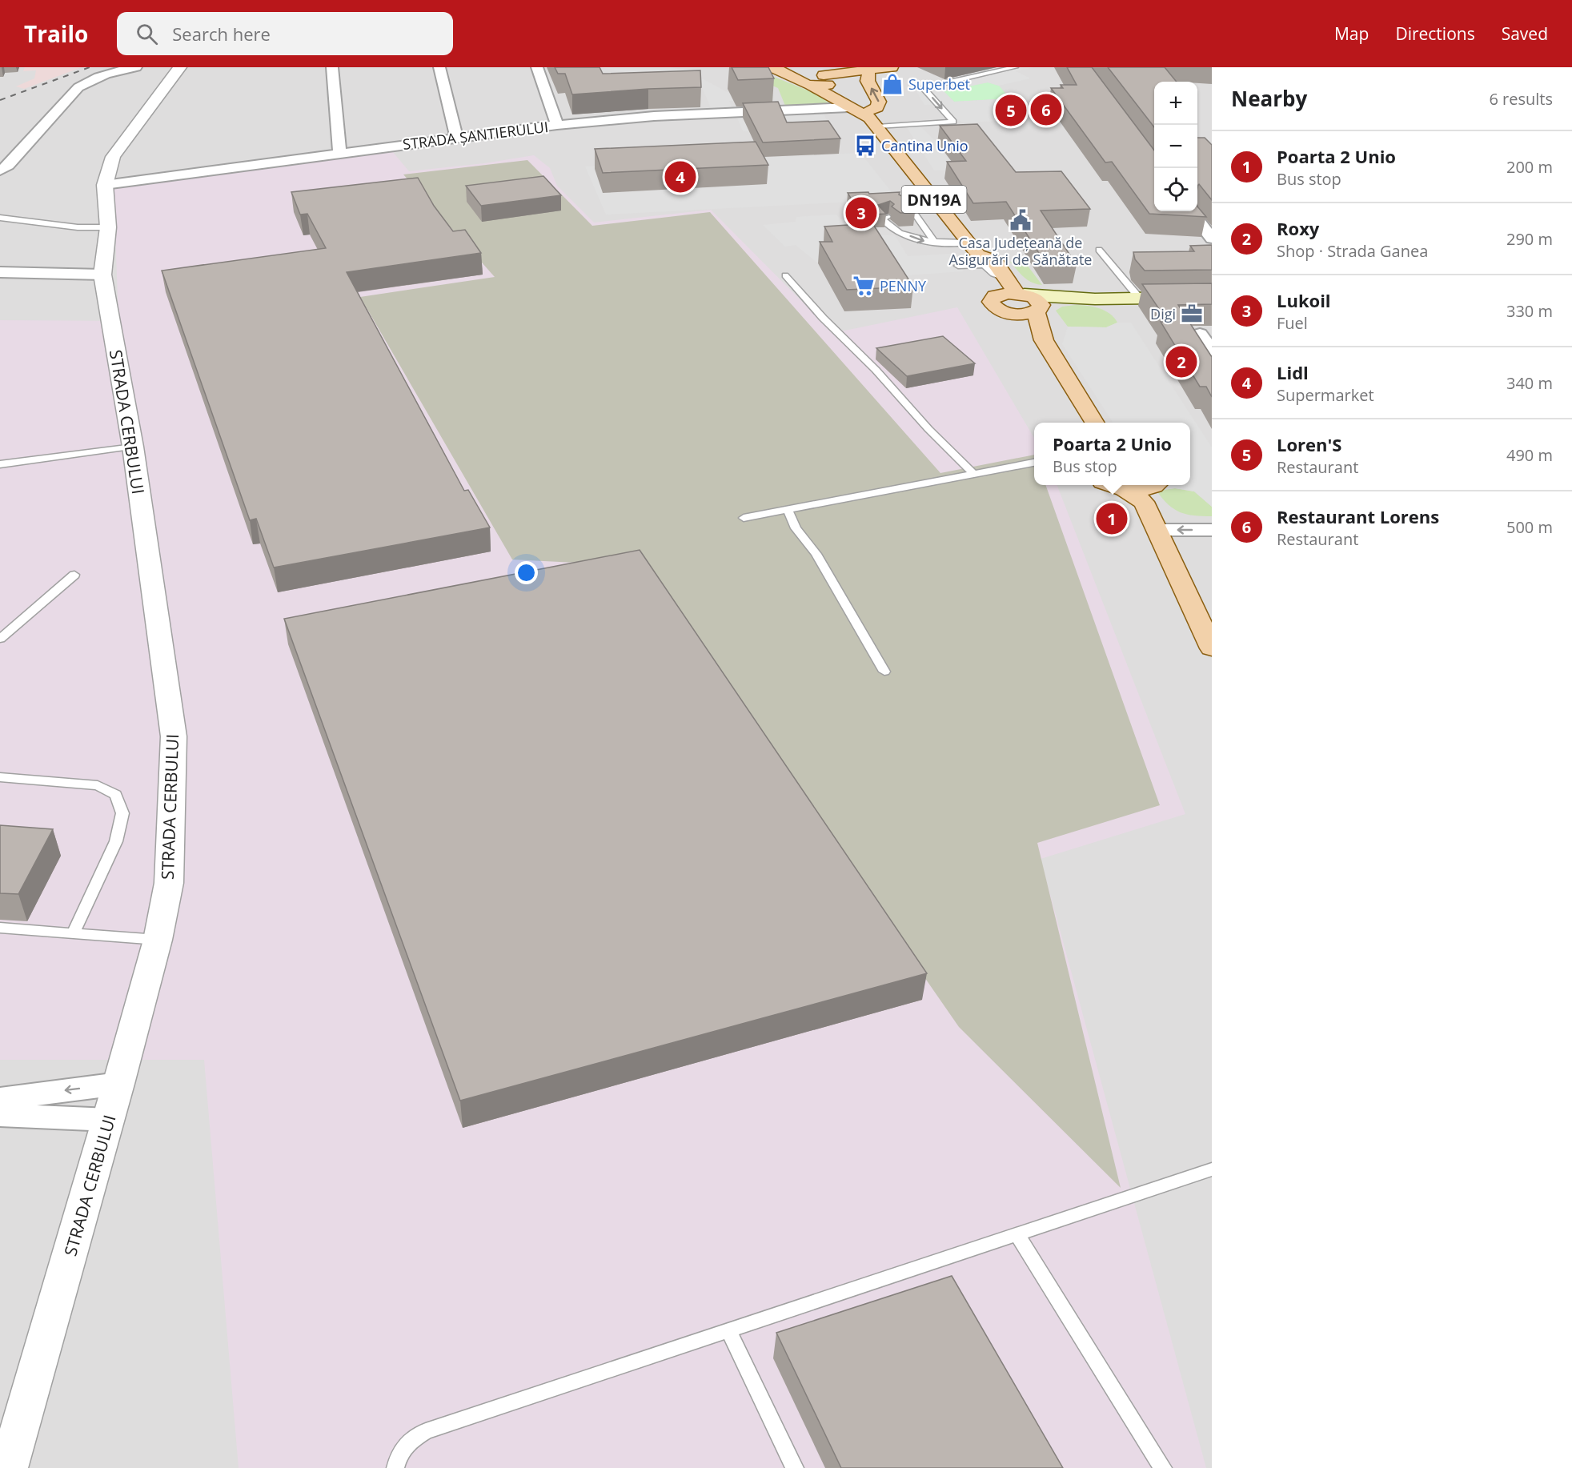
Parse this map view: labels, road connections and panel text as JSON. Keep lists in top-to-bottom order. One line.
{"streets":{"main road":["DN19A"],"street":["STRADA ȘANTIERULUI","STRADA CERBULUI"]},"crossings":[["STRADA ȘANTIERULUI","DN19A"],["STRADA ȘANTIERULUI","STRADA CERBULUI"]],"places":{"shop":["Superbet"],"bus stop":["Cantina Unio"],"public building":["Casa Județeană de Asigurări de Sănătate"],"supermarket":["PENNY"],"office":["Digi"]},"page":{"header":"Trailo","search":"Search here","nav":["Map","Directions","Saved"],"heading":["Nearby","6 results"],"map_buttons":["+","−"],"pins":["6","5","4","3","2","1"],"list":[{"mark":"1","name":"Poarta 2 Unio","note":"Bus stop","value":"200 m"},{"mark":"2","name":"Roxy","note":"Shop · Strada Ganea","value":"290 m"},{"mark":"3","name":"Lukoil","note":"Fuel","value":"330 m"},{"mark":"4","name":"Lidl","note":"Supermarket","value":"340 m"},{"mark":"5","name":"Loren'S","note":"Restaurant","value":"490 m"},{"mark":"6","name":"Restaurant Lorens","note":"Restaurant","value":"500 m"}],"popup":["Poarta 2 Unio","Bus stop"]}}
